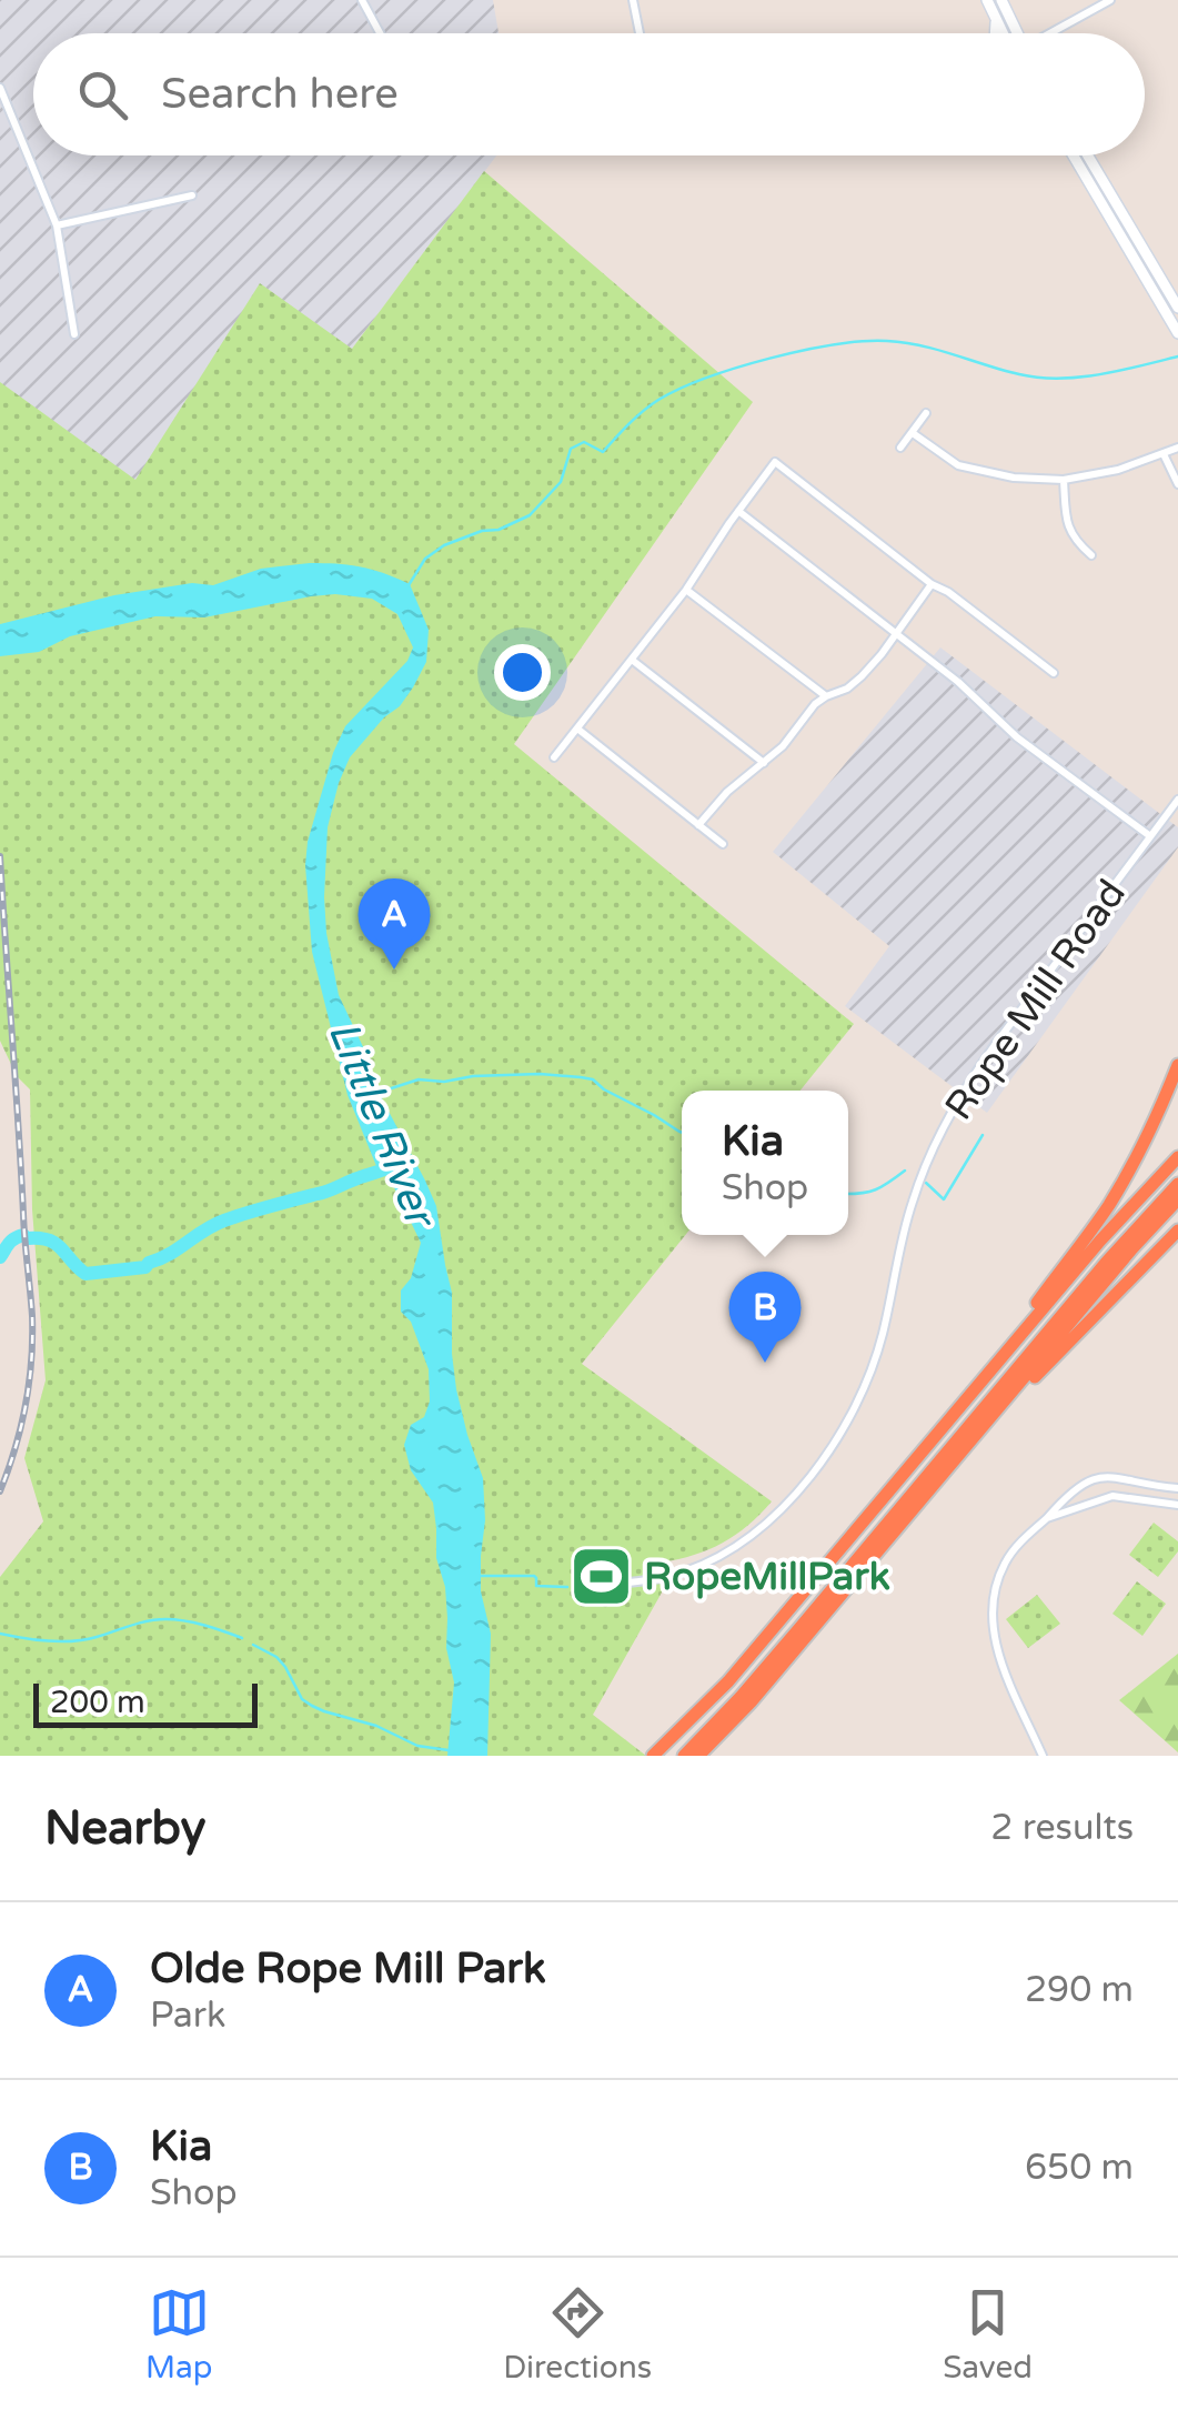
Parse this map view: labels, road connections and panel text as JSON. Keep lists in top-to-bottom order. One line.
{"streets":{"street":["Rope Mill Road"]},"water":["Little River"],"places":{"sports":["RopeMillPark"]},"scale_bar":"200 m","page":{"search":"Search here","pins":["A","B"],"popup":["Kia","Shop"],"scale":"200 m","heading":["Nearby","2 results"],"list":[{"mark":"A","name":"Olde Rope Mill Park","note":"Park","value":"290 m"},{"mark":"B","name":"Kia","note":"Shop","value":"650 m"}],"nav":["Map","Directions","Saved"]}}
